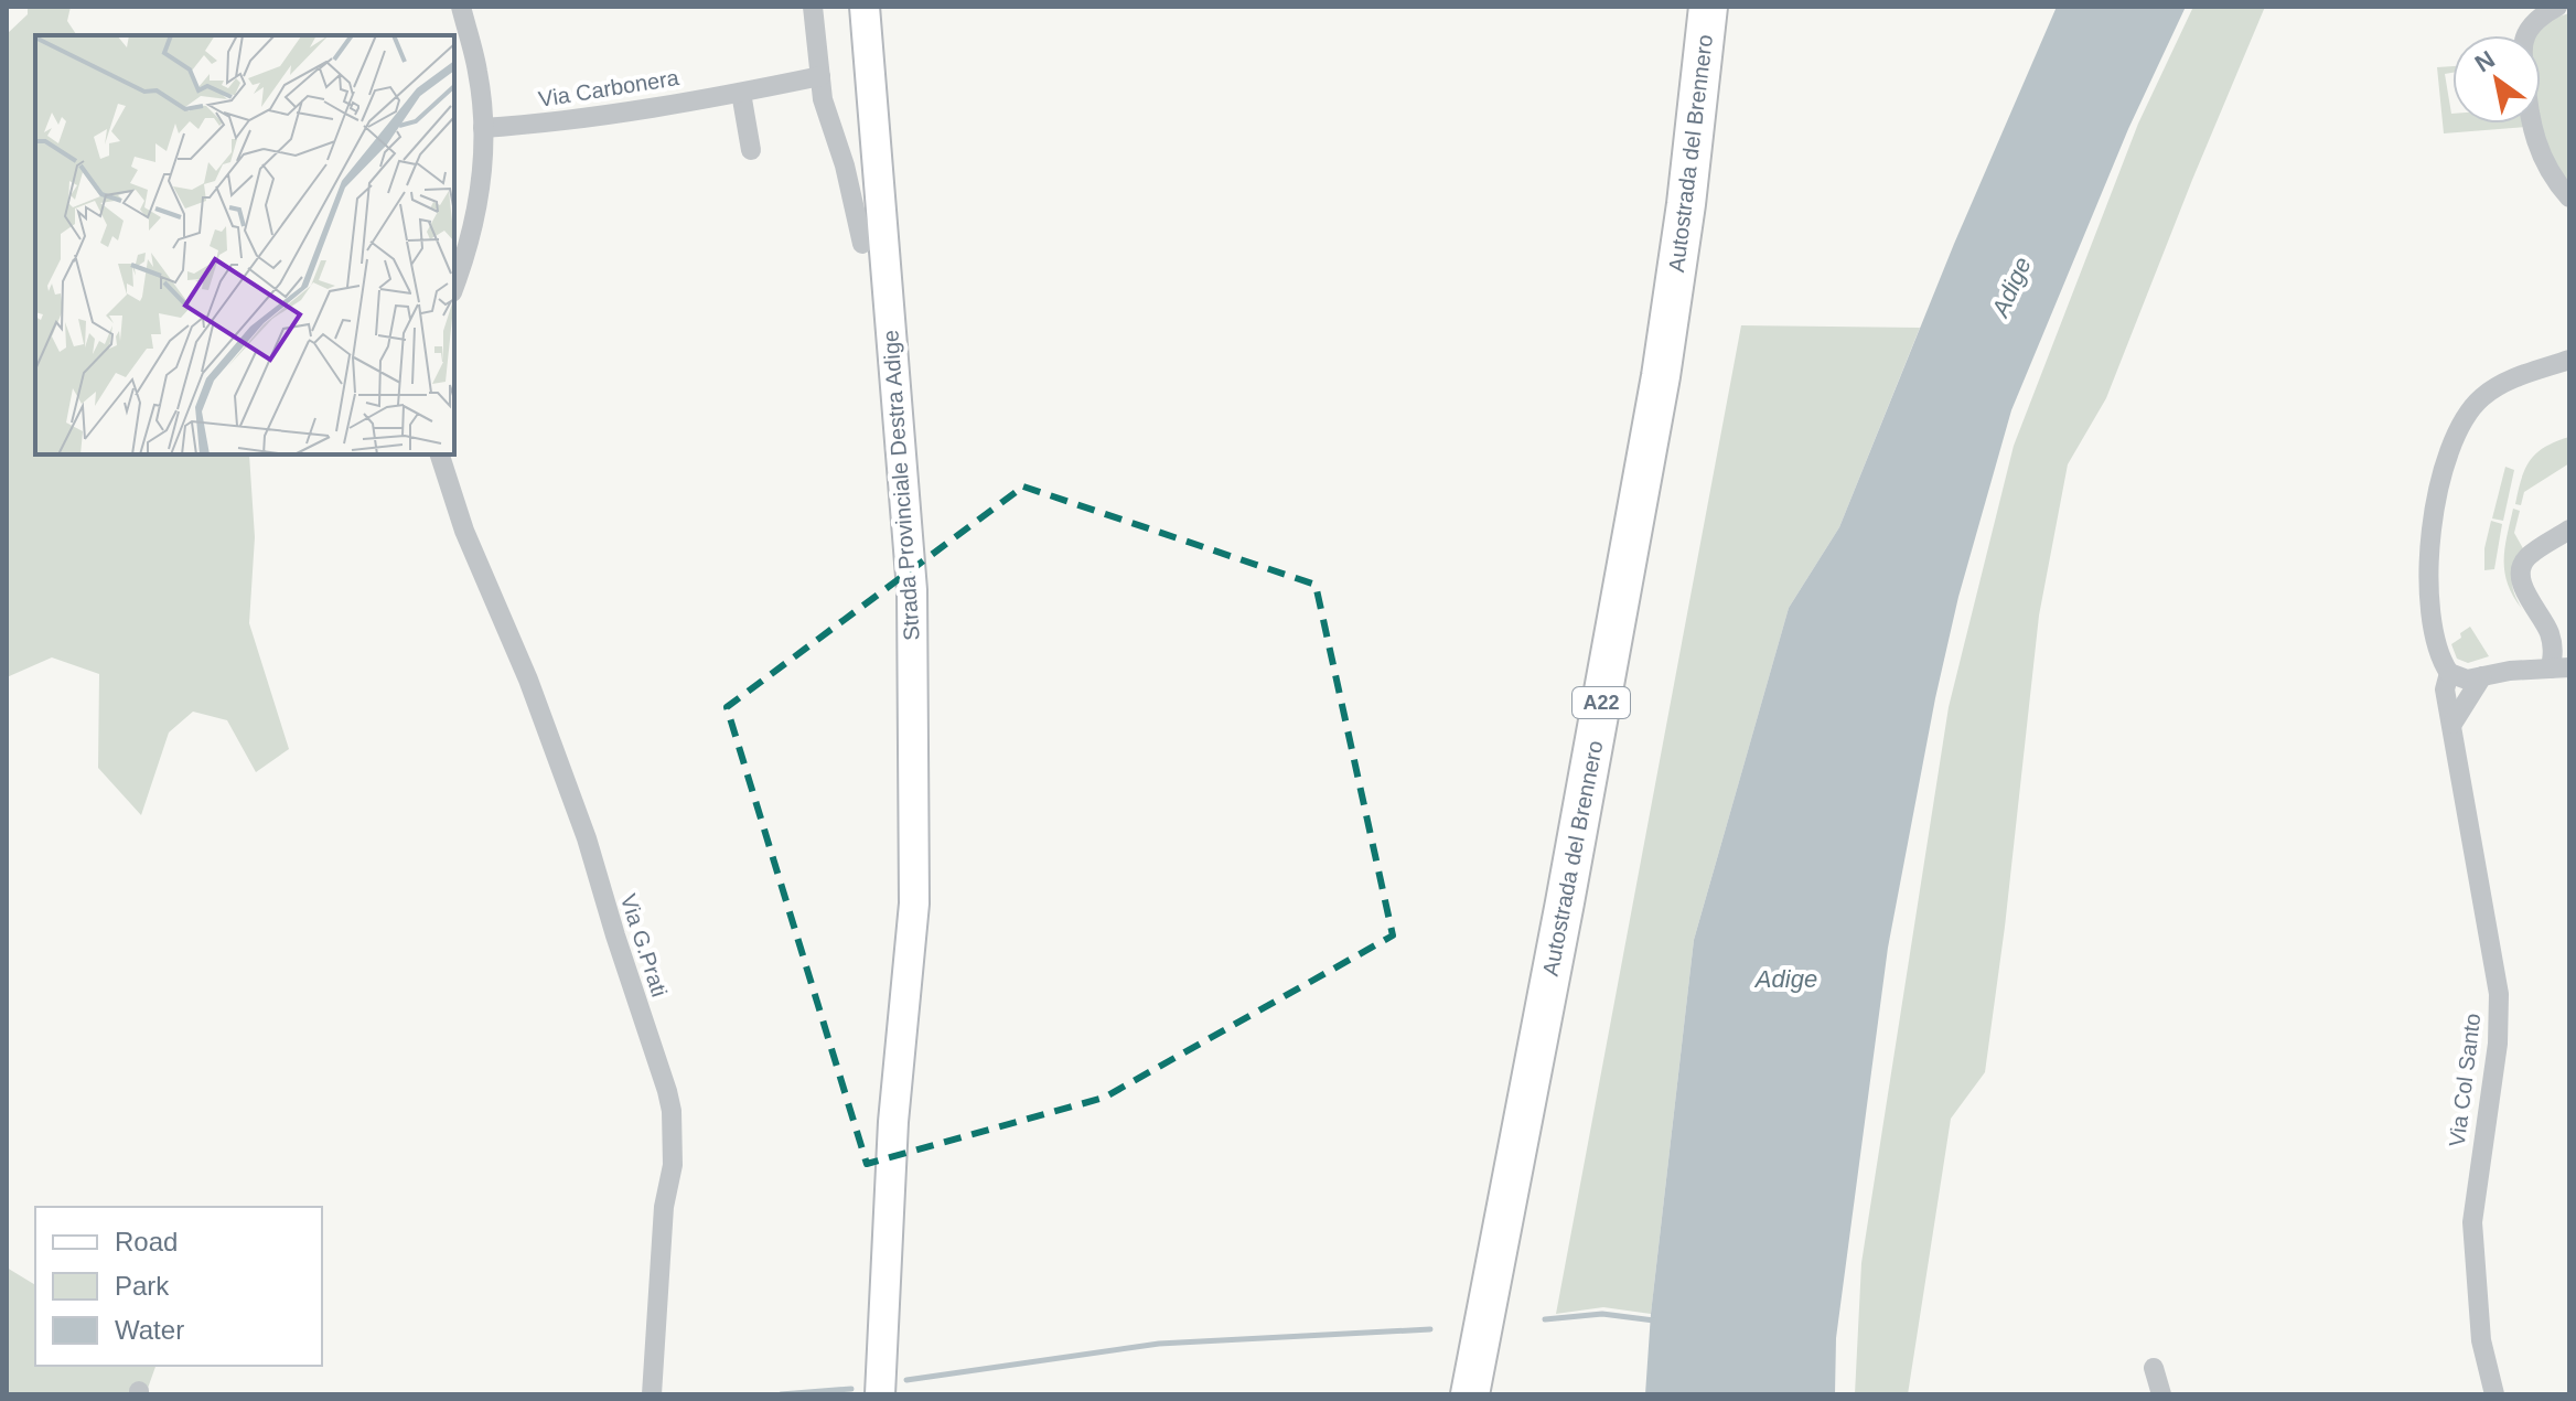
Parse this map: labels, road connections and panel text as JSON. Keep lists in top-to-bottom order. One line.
{"streets":{"highway":["Autostrada del Brennero","A22"],"main road":["Strada Provinciale Destra Adige"],"street":["Via Carbonera","Via G.Prati","Via Col Santo"]},"water":["Adige"],"legend":["Road","Park","Water"],"north":"top left"}
